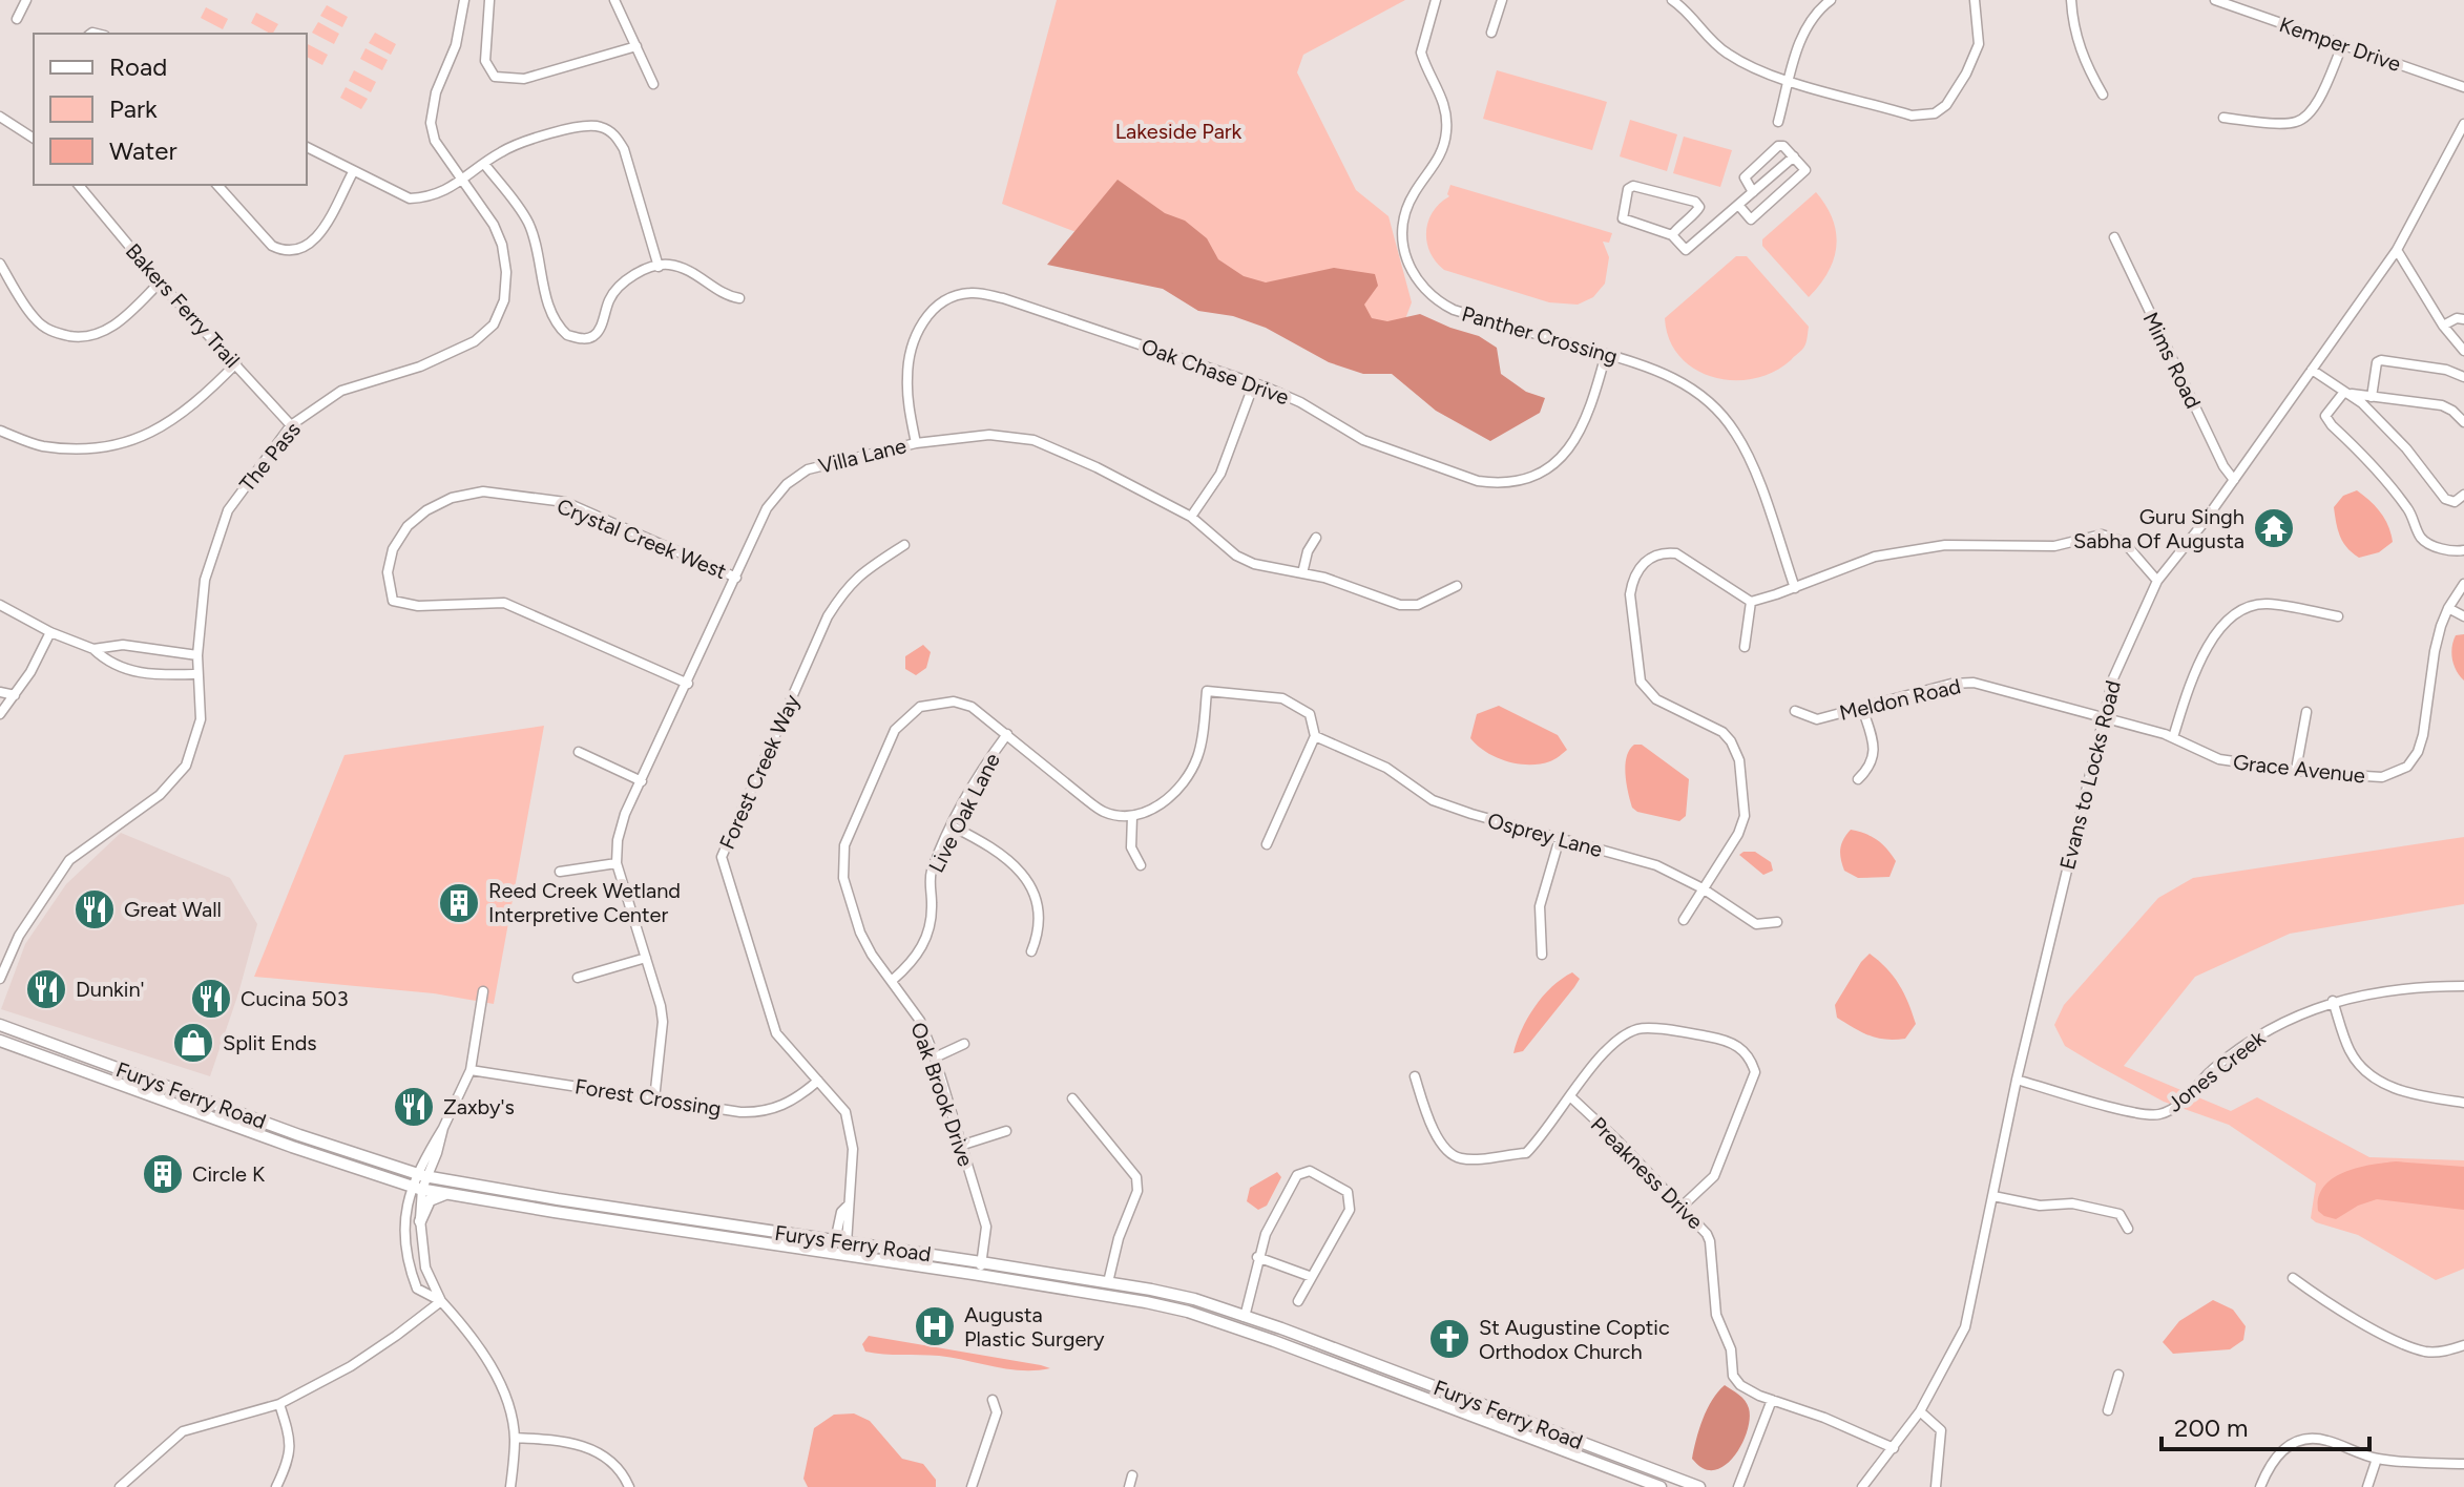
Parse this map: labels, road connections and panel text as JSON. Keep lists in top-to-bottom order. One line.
{"streets":{"main road":["Furys Ferry Road"],"street":["Kemper Drive","Bakers Ferry Trail","Panther Crossing","Mims Road","Oak Chase Drive","Villa Lane","The Pass","Crystal Creek West","Meldon Road","Grace Avenue","Forest Creek Way","Evans to Locks Road","Live Oak Lane","Osprey Lane","Jones Creek","Oak Brook Drive","Forest Crossing","Preakness Drive"]},"crossings":[["Bakers Ferry Trail","The Pass"],["Panther Crossing","Oak Chase Drive"],["Mims Road","Evans to Locks Road"],["Oak Chase Drive","Villa Lane"],["Villa Lane","Crystal Creek West"],["Villa Lane","Forest Crossing"],["Meldon Road","Grace Avenue"],["Meldon Road","Evans to Locks Road"],["Grace Avenue","Evans to Locks Road"],["Forest Creek Way","Furys Ferry Road"],["Forest Creek Way","Forest Crossing"],["Evans to Locks Road","Jones Creek"],["Evans to Locks Road","Preakness Drive"],["Live Oak Lane","Oak Brook Drive"],["Oak Brook Drive","Furys Ferry Road"]],"parks":["Lakeside Park"],"places":{"temple":["Guru Singh Sabha Of Augusta"],"building":["Reed Creek Wetland Interpretive Center","Circle K"],"restaurant":["Great Wall","Dunkin'","Cucina 503","Zaxby's"],"shop":["Split Ends"],"hospital":["Augusta Plastic Surgery"],"church":["St Augustine Coptic Orthodox Church"]},"legend":["Road","Park","Water"],"scale_bar":"200 m"}
